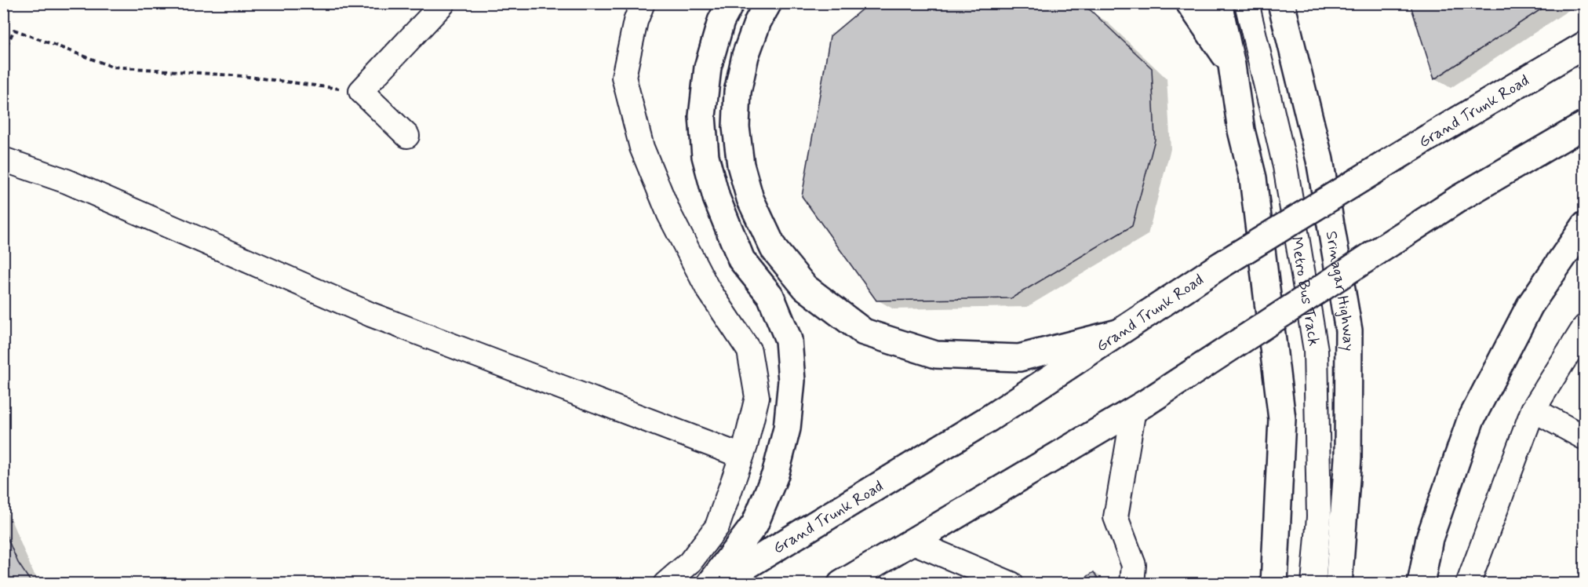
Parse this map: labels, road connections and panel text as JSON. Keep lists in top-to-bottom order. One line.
{"streets":{"highway":["Grand Trunk Road","Srinagar Highway"],"street":["Metro Bus Track"]}}
